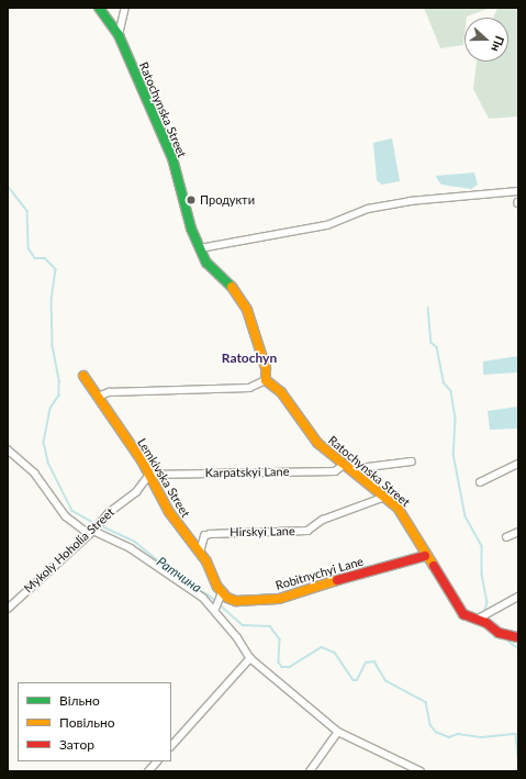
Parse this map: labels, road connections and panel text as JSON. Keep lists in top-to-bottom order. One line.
{"streets":{"street":["Ratochynska Street","Karpatskyi Lane","Lemkivska Street","Hirskyi Lane","Mykoly Hoholia Street","Robitnychyi Lane"]},"crossings":[["Ratochynska Street","Karpatskyi Lane"],["Ratochynska Street","Hirskyi Lane"],["Ratochynska Street","Robitnychyi Lane"],["Karpatskyi Lane","Lemkivska Street"],["Karpatskyi Lane","Mykoly Hoholia Street"],["Lemkivska Street","Hirskyi Lane"],["Lemkivska Street","Mykoly Hoholia Street"],["Lemkivska Street","Robitnychyi Lane"]],"districts":["Ratochyn"],"water":["Ратчина"],"places":["Продукти"],"legend":["Вільно","Повільно","Затор"],"north":"right"}
